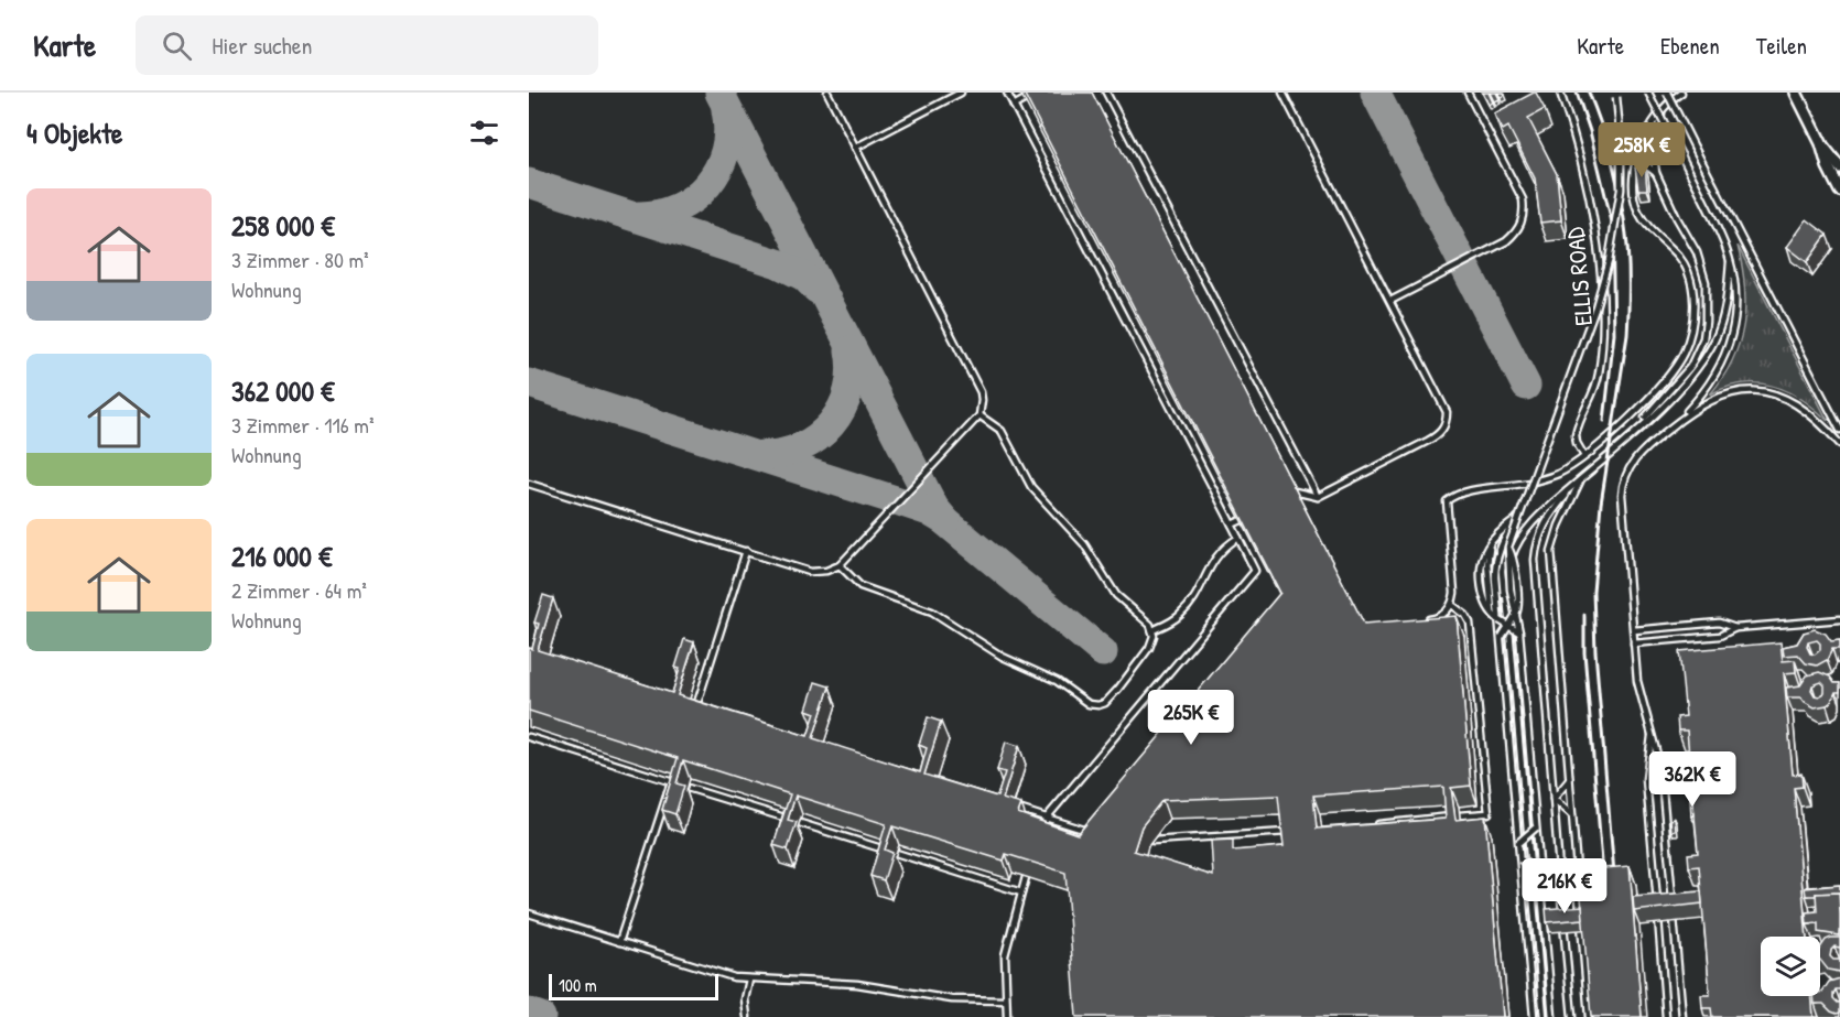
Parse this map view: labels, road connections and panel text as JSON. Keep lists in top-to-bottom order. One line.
{"streets":{"lane":["ELLIS ROAD"]},"scale_bar":"100 m","page":{"header":"Karte","search":"Hier suchen","nav":["Karte","Ebenen","Teilen"],"heading":"4 Objekte","price":["258K €","265K €","362K €","216K €"],"list":[{"name":"258 000 €","note":"3 Zimmer · 80 m² · Wohnung"},{"name":"362 000 €","note":"3 Zimmer · 116 m² · Wohnung"},{"name":"216 000 €","note":"2 Zimmer · 64 m² · Wohnung"}],"scale":"100 m"}}
